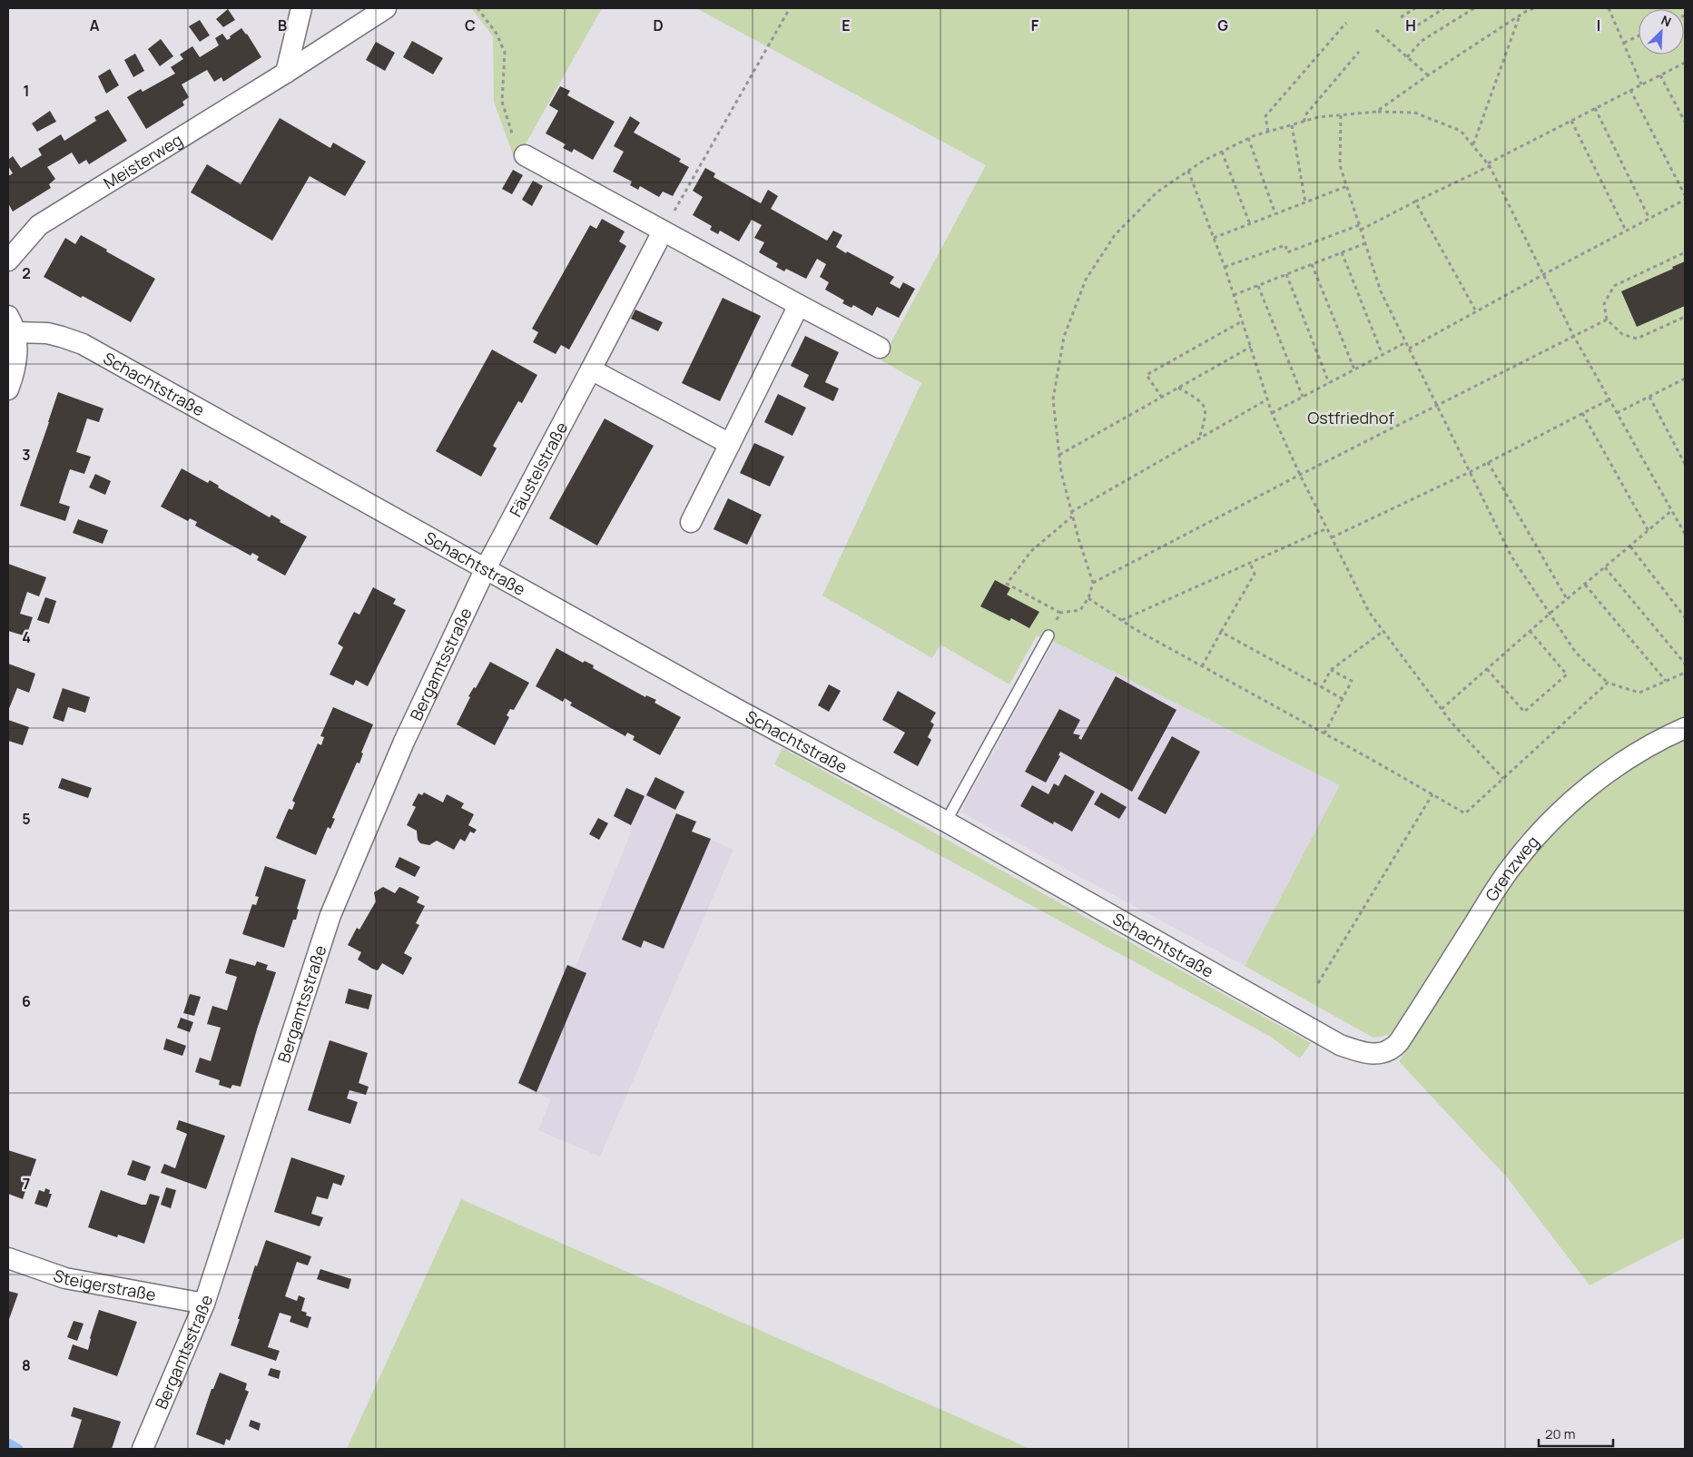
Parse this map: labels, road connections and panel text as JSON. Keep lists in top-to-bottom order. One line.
{"streets":{"street":["Meisterweg","Schachtstraße","Fäustelstraße","Bergamtsstraße","Grenzweg","Steigerstraße"]},"crossings":[["Schachtstraße","Fäustelstraße"],["Schachtstraße","Bergamtsstraße"],["Schachtstraße","Grenzweg"],["Fäustelstraße","Bergamtsstraße"],["Bergamtsstraße","Steigerstraße"]],"parks":["Ostfriedhof"],"scale_bar":"20 m","north":"top right","grid":{"columns":["A","B","C","D","E","F","G","H","I"],"rows":["1","2","3","4","5","6","7","8"]}}
